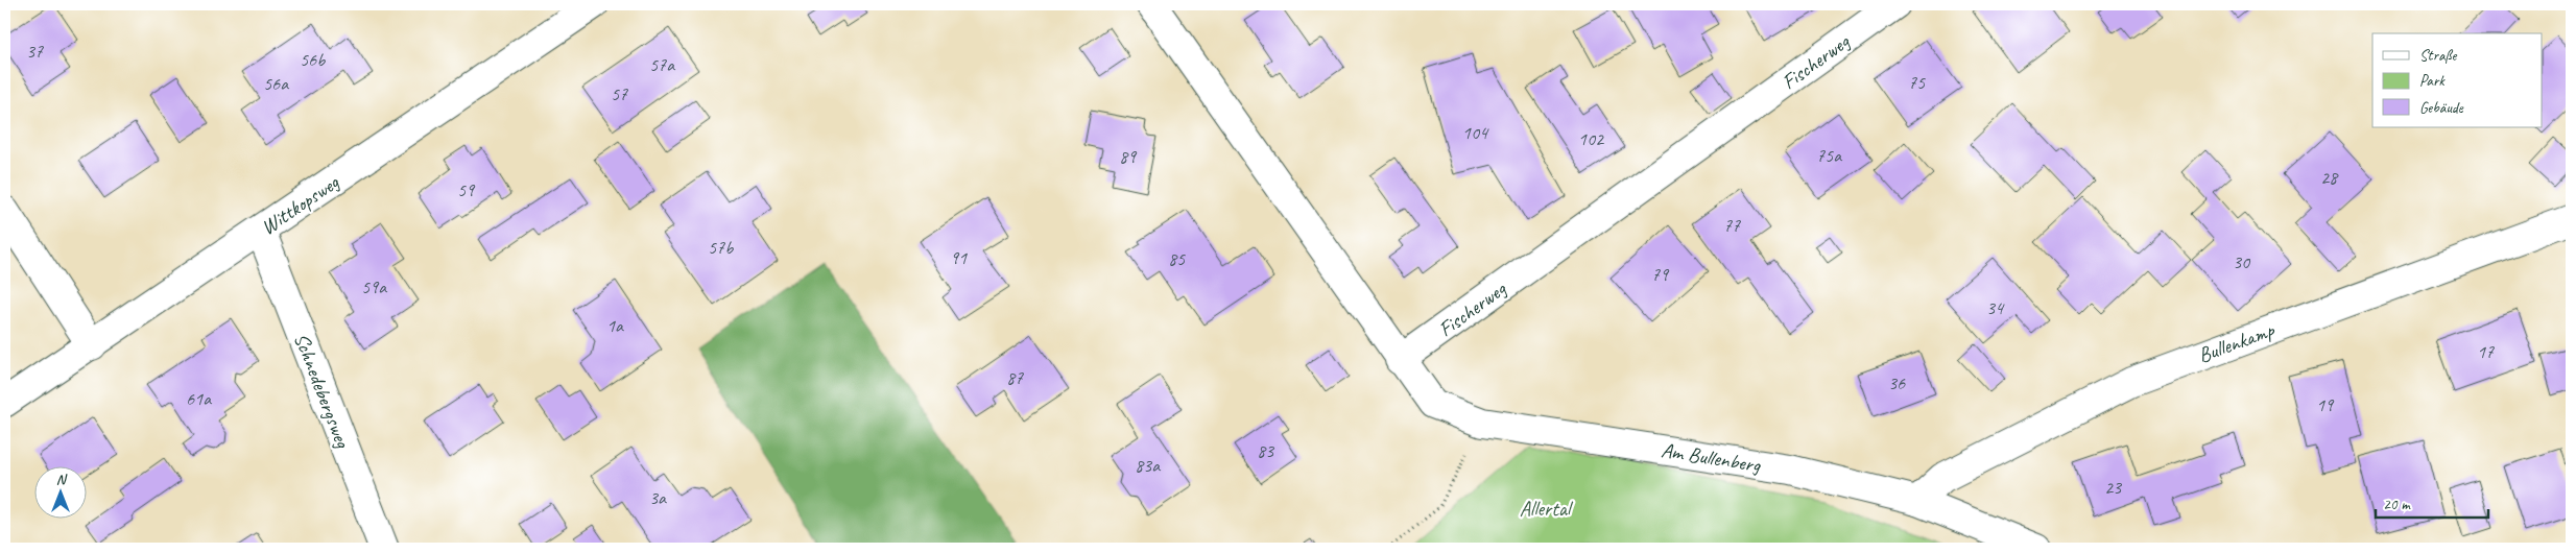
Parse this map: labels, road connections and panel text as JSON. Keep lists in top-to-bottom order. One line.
{"streets":{"street":["Fischerweg","Wittkopsweg","Bullenkamp","Schnedebergsweg","Am Bullenberg"]},"crossings":[["Fischerweg","Am Bullenberg"],["Wittkopsweg","Schnedebergsweg"],["Bullenkamp","Am Bullenberg"]],"parks":["Allertal"],"house_numbers":["37","56b","57a","75","56a","57","104","102","75a","89","28","59","77","57b","91","85","30","79","59a","34","1a","17","87","36","61a","19","83","83a","23","3a"],"legend":["Straße","Park","Gebäude"],"scale_bar":"20 m","north":"top"}
